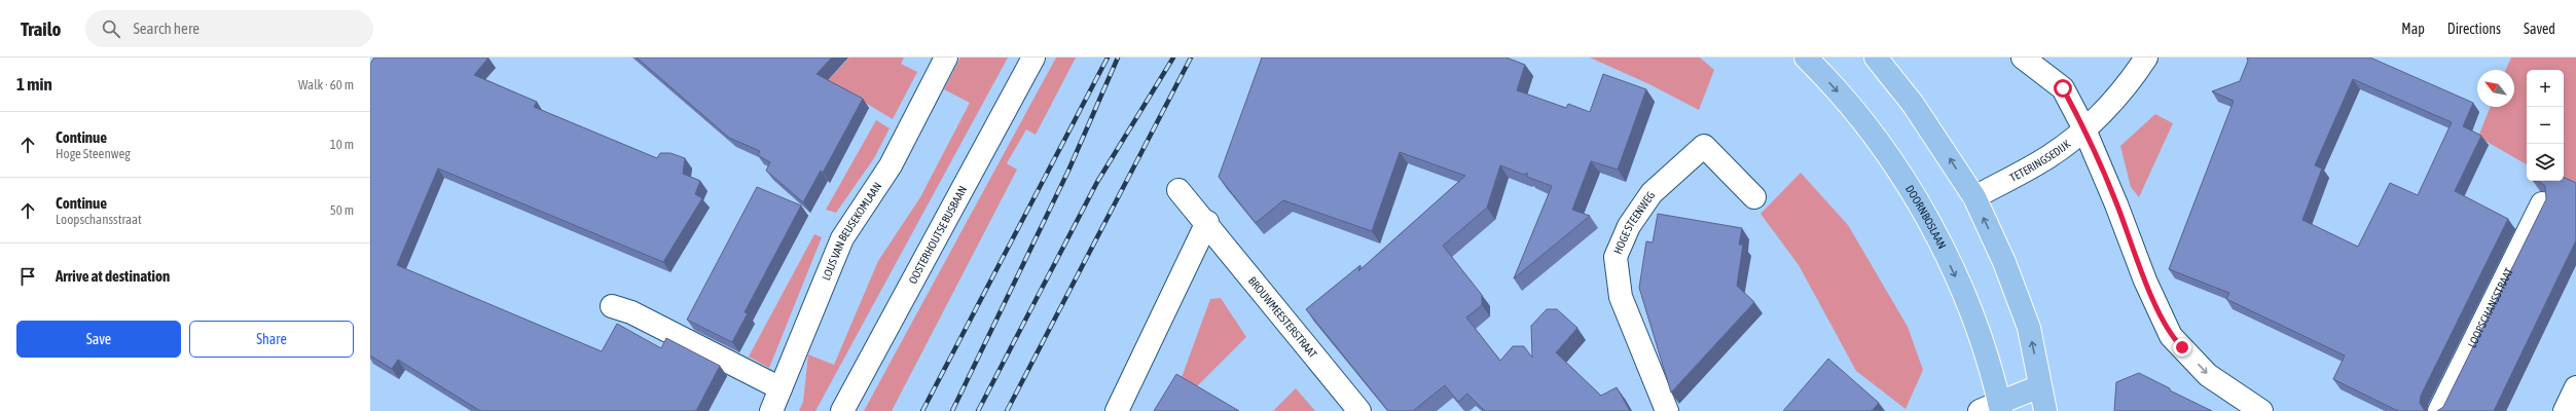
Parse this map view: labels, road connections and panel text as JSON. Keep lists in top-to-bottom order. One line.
{"streets":{"main road":["DOORNBOSLAAN"],"street":["TETERINGSEDIJK","HOGE STEENWEG","LOUS VAN BEUSEKOMLAAN","OOSTERHOUTSE BUSBAAN","LOOPSCHANSSTRAAT","BROUWMEESTERSTRAAT"]},"north":"top left","page":{"header":"Trailo","search":"Search here","nav":["Map","Directions","Saved"],"heading":["1 min","Walk · 60 m"],"map_buttons":["+","−"],"list":[["Continue","Hoge Steenweg","10 m"],["Continue","Loopschansstraat","50 m"],"Arrive at destination"],"buttons":["Save","Share"]}}
